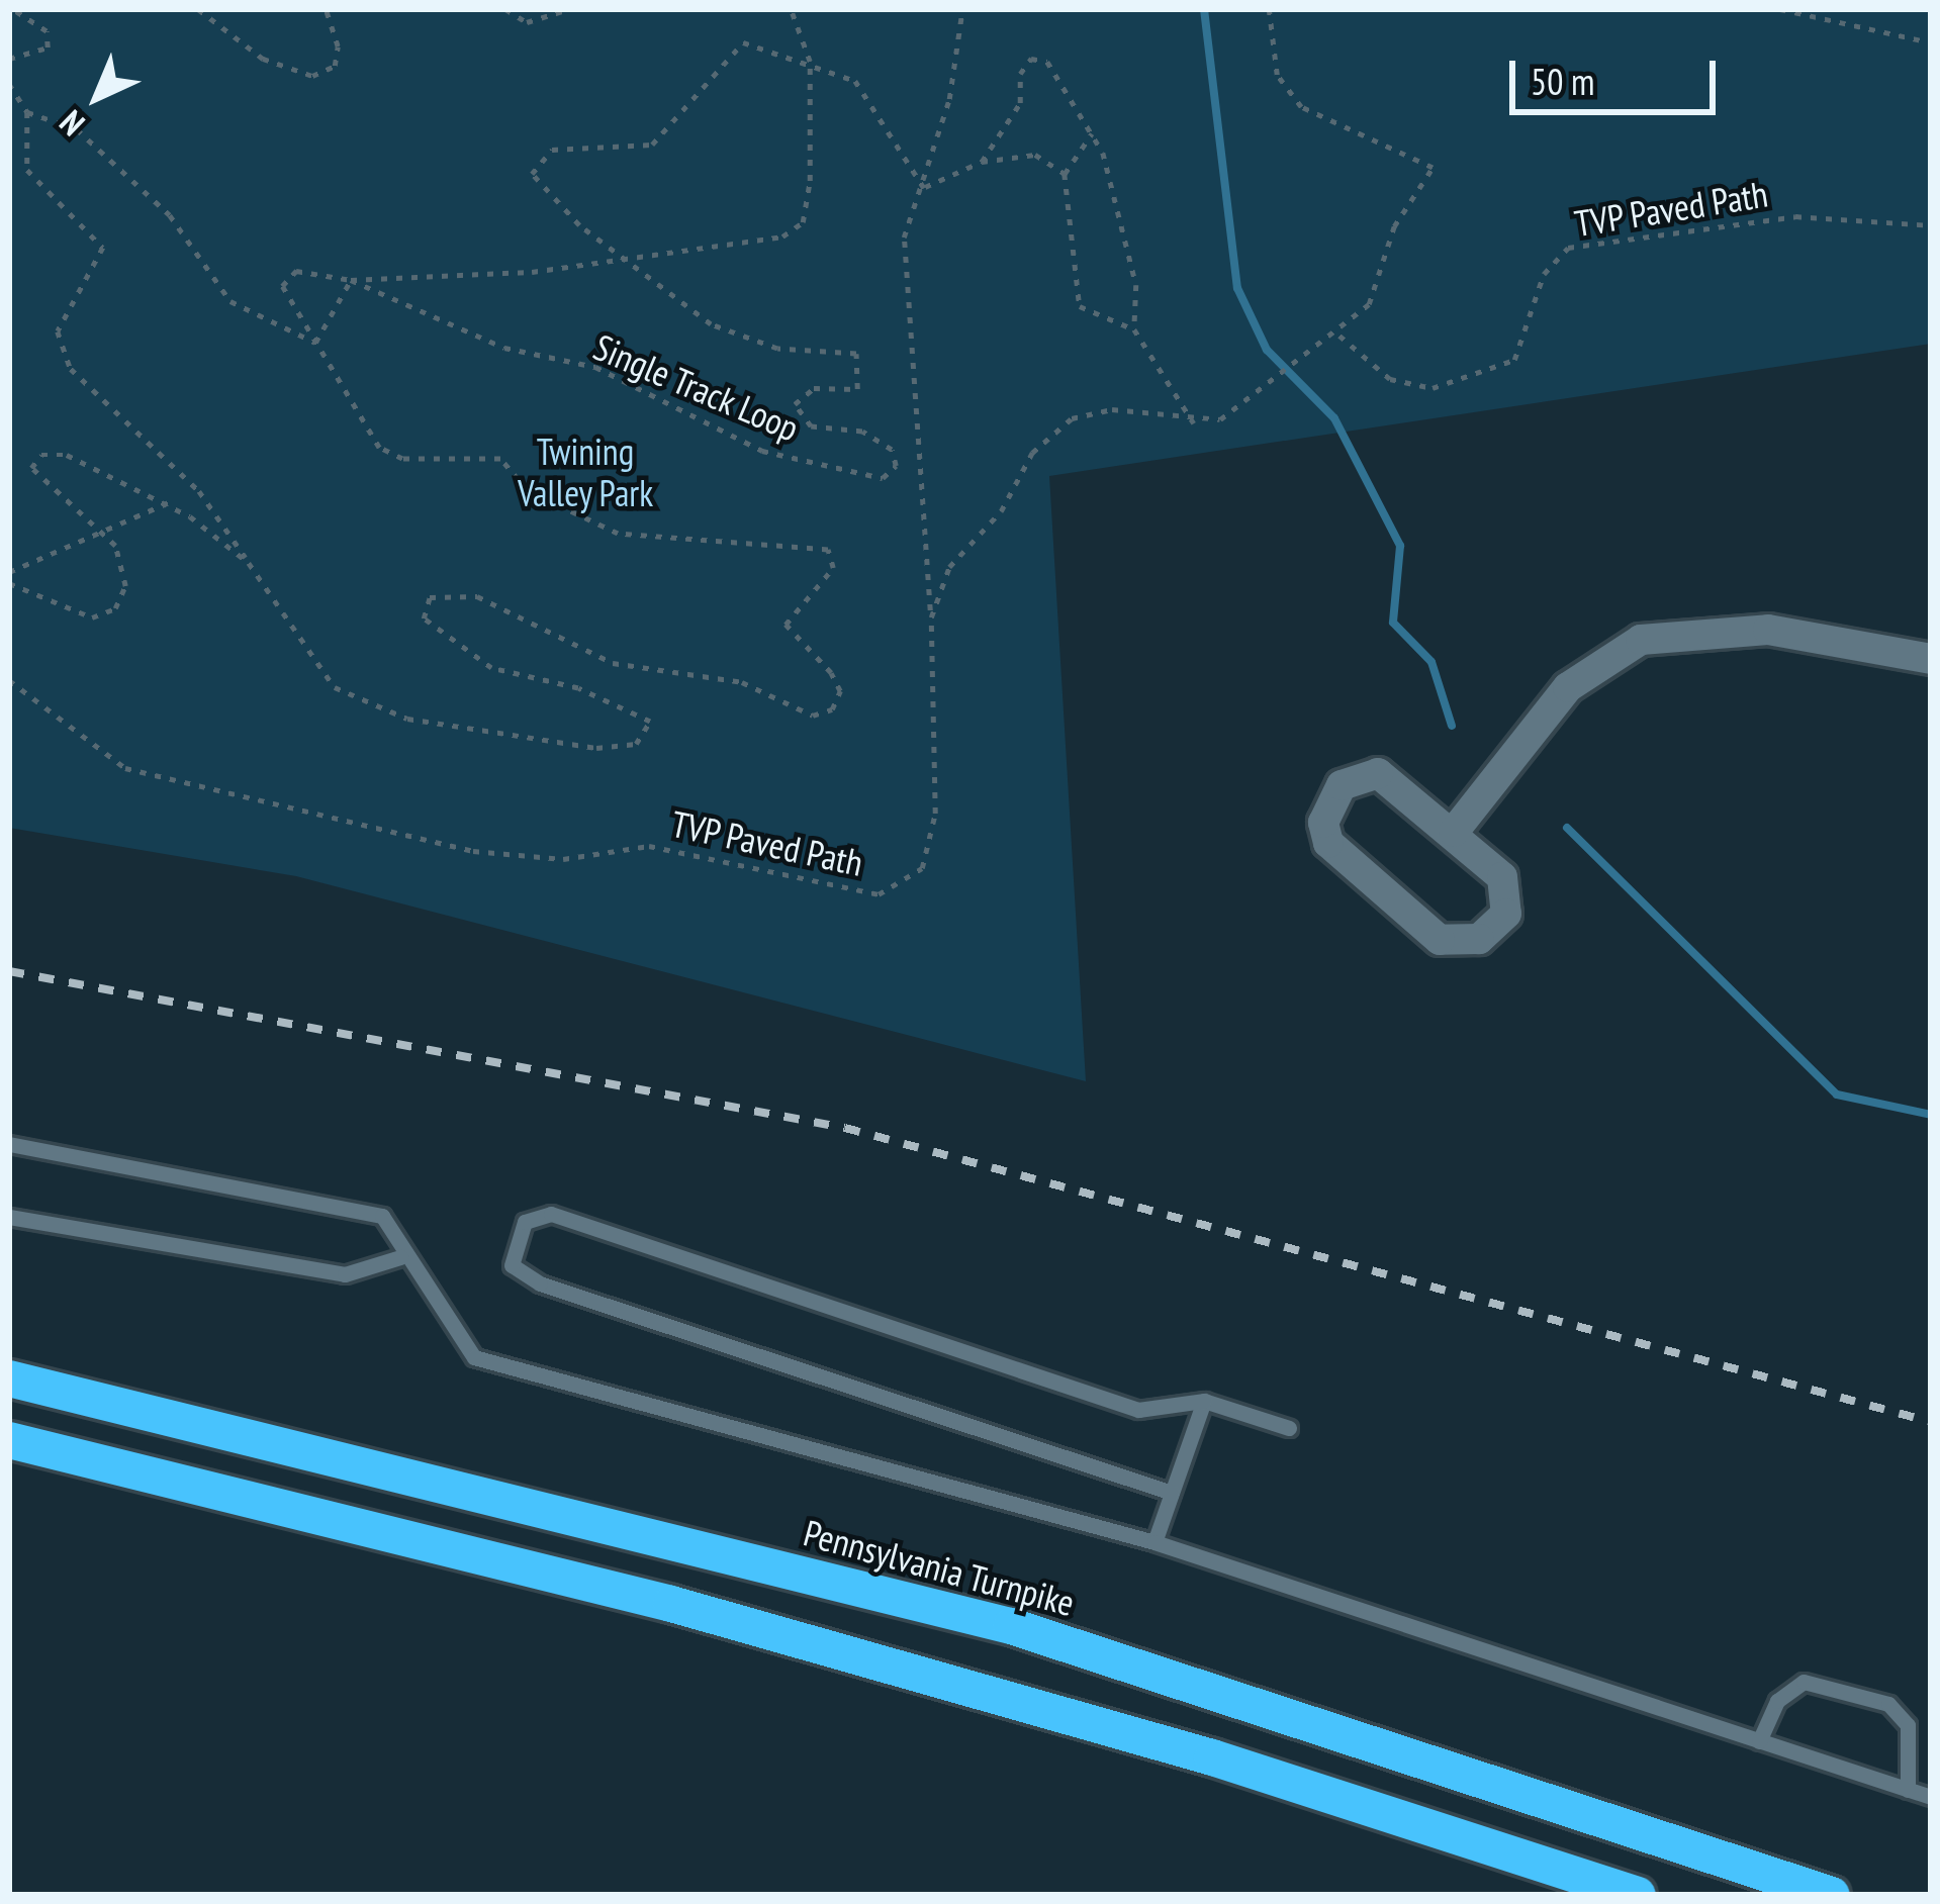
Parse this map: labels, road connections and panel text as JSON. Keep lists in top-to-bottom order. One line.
{"streets":{"highway":["Pennsylvania Turnpike"],"path":["TVP Paved Path","Single Track Loop"]},"parks":["Twining Valley Park"],"scale_bar":"50 m","north":"bottom left"}
